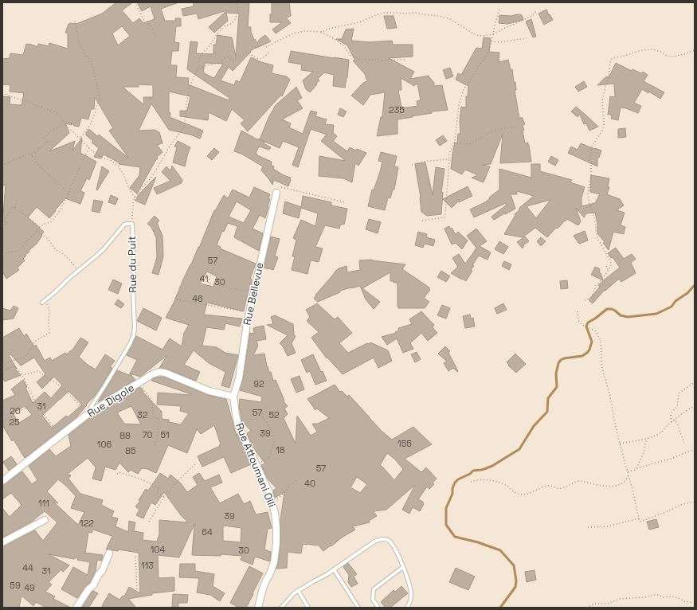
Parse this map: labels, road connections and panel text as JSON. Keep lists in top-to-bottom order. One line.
{"streets":{"street":["Rue Bellevue","Rue Digole","Rue Attoumani Oili"],"lane":["Rue du Puit"]},"crossings":[["Rue du Puit","Rue Digole"],["Rue Bellevue","Rue Digole"],["Rue Bellevue","Rue Attoumani Oili"],["Rue Digole","Rue Attoumani Oili"]],"house_numbers":["235","57","41","30","46","92","31","20","57","32","52","25","39","70","51","88","155","106","18","85","57","40","111","39","122","64","104","30","113","44","31","59","49"]}
